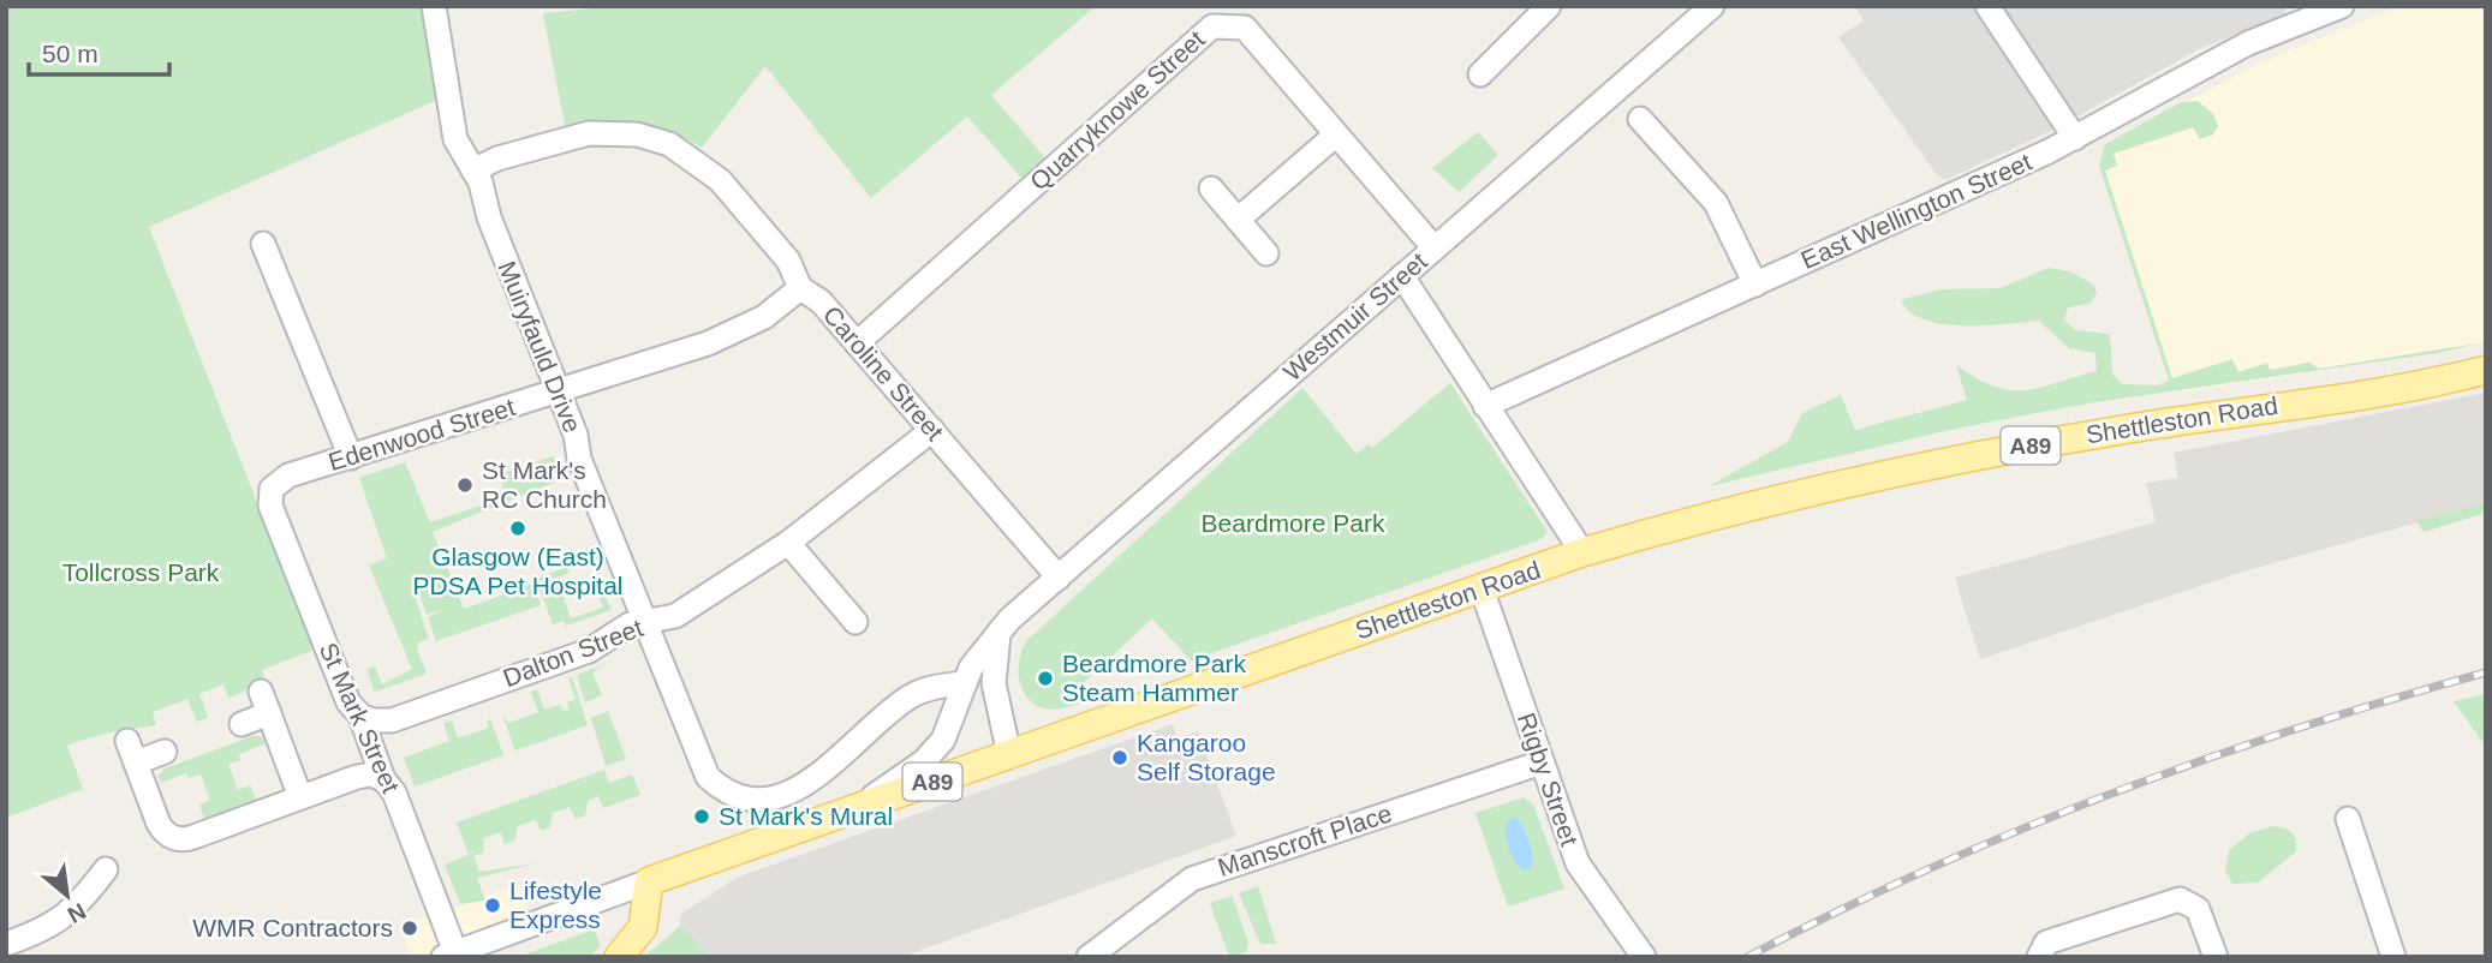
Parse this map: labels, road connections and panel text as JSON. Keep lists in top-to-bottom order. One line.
{"streets":{"main road":["Shettleston Road","A89"],"street":["Quarryknowe Street","East Wellington Street","Westmuir Street","Muiryfauld Drive","Caroline Street","Edenwood Street","Dalton Street","St Mark Street","Rigby Street","Manscroft Place"]},"crossings":[["Quarryknowe Street","Westmuir Street"],["Quarryknowe Street","Caroline Street"],["Westmuir Street","Muiryfauld Drive"],["Westmuir Street","Caroline Street"],["Westmuir Street","Shettleston Road"],["Muiryfauld Drive","Caroline Street"],["Muiryfauld Drive","Edenwood Street"],["Muiryfauld Drive","Dalton Street"],["Caroline Street","Edenwood Street"],["Caroline Street","Dalton Street"],["Shettleston Road","St Mark Street"],["Shettleston Road","Rigby Street"],["Edenwood Street","St Mark Street"],["Dalton Street","St Mark Street"],["Rigby Street","Manscroft Place"]],"parks":["Beardmore Park","Tollcross Park"],"places":["St Mark's RC Church","Glasgow (East) PDSA Pet Hospital","Beardmore Park Steam Hammer","Kangaroo Self Storage","St Mark's Mural","Lifestyle Express","WMR Contractors"],"scale_bar":"50 m","north":"bottom right"}
